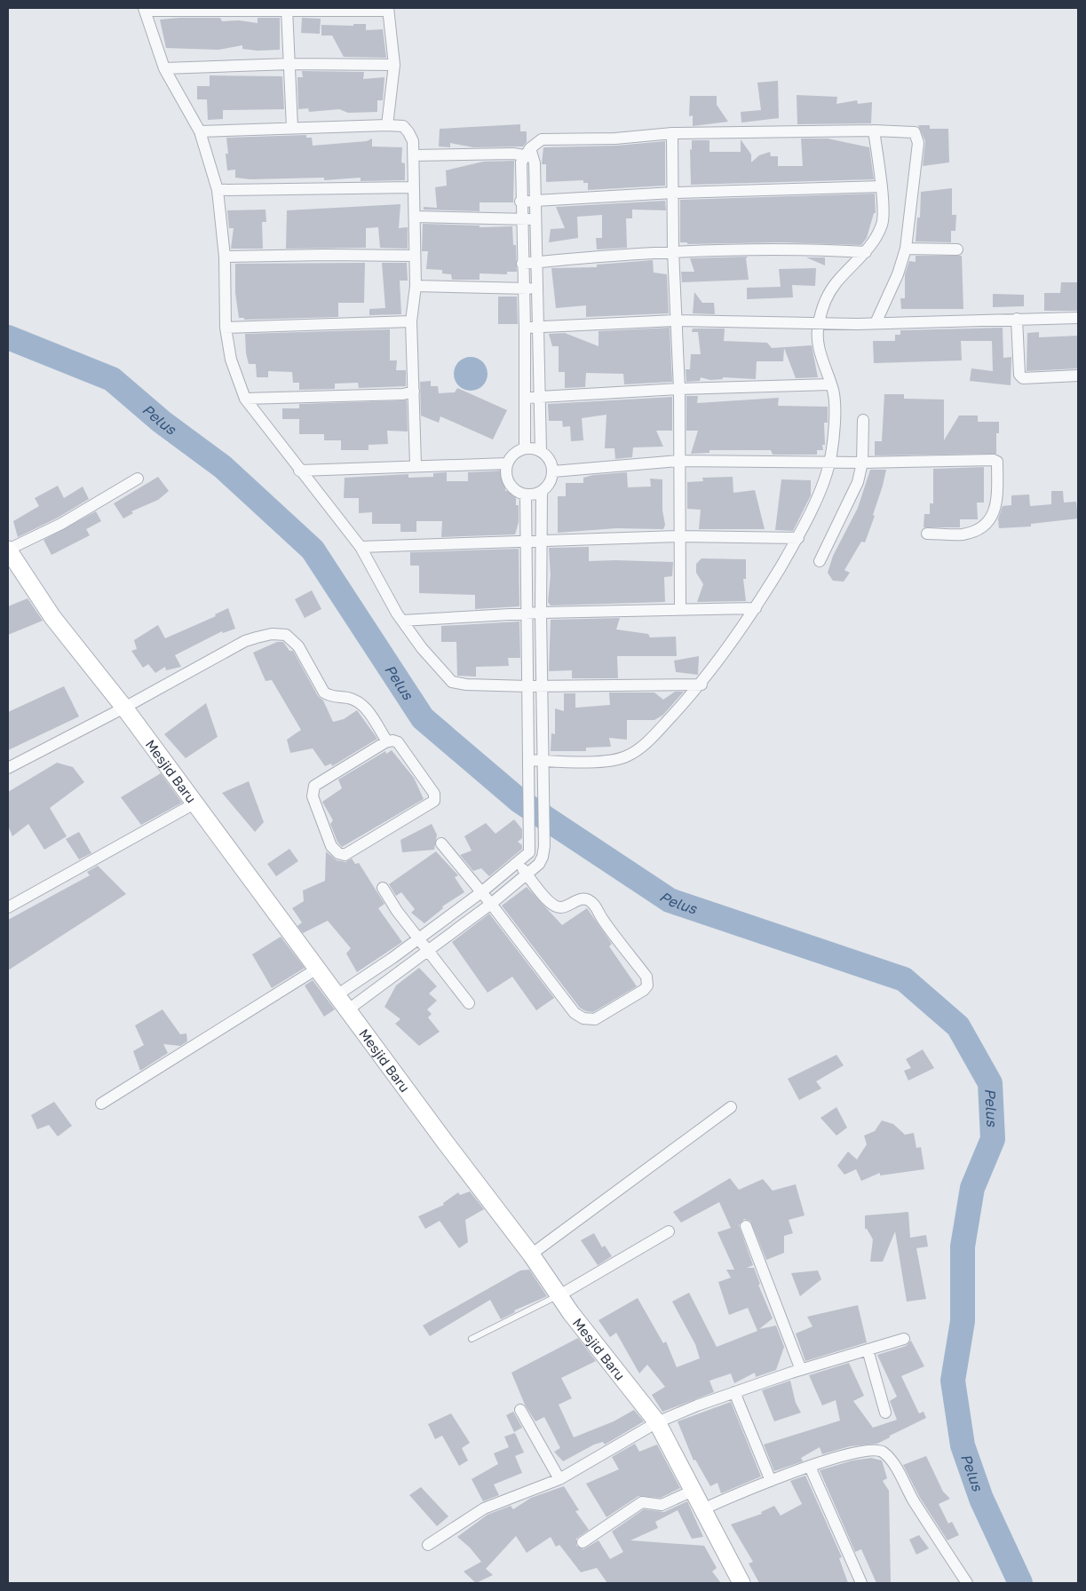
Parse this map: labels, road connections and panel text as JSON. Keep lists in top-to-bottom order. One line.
{"streets":{"street":["Mesjid Baru"]},"water":["Pelus"]}
